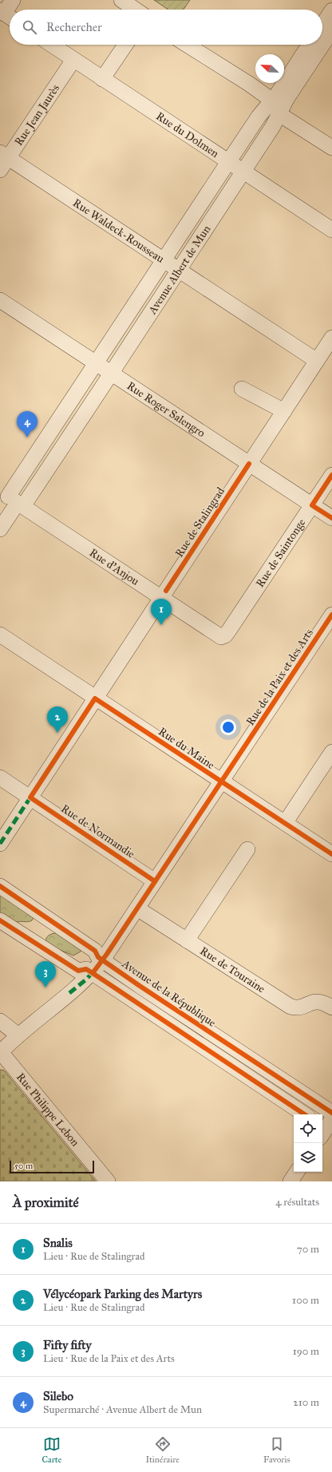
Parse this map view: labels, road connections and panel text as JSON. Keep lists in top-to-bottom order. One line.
{"streets":{"street":["Rue Jean Jaurès","Rue du Dolmen","Rue Waldeck-Rousseau","Avenue Albert de Mun","Rue Roger Salengro","Rue de Stalingrad","Rue de Saintonge","Rue d'Anjou","Rue de la Paix et des Arts","Rue du Maine","Rue de Normandie","Rue de Touraine","Avenue de la République","Rue Philippe Lebon"]},"crossings":[["Rue Jean Jaurès","Rue du Dolmen"],["Rue Jean Jaurès","Rue Waldeck-Rousseau"],["Rue du Dolmen","Avenue Albert de Mun"],["Rue Waldeck-Rousseau","Avenue Albert de Mun"],["Rue Waldeck-Rousseau","Rue de Stalingrad"],["Avenue Albert de Mun","Rue Roger Salengro"],["Avenue Albert de Mun","Rue d'Anjou"],["Rue Roger Salengro","Rue de Stalingrad"],["Rue Roger Salengro","Rue de Saintonge"],["Rue de Stalingrad","Rue d'Anjou"],["Rue de Stalingrad","Rue du Maine"],["Rue de Stalingrad","Rue de Normandie"],["Rue de Saintonge","Rue d'Anjou"],["Rue de la Paix et des Arts","Rue du Maine"],["Rue de la Paix et des Arts","Rue de Normandie"],["Rue de la Paix et des Arts","Rue de Touraine"],["Rue de la Paix et des Arts","Avenue de la République"],["Rue de la Paix et des Arts","Rue Philippe Lebon"]],"scale_bar":"50 m","north":"top left","page":{"search":"Rechercher","pins":["4","1","2","3"],"scale":"50 m","heading":["À proximité","4 résultats"],"list":[{"mark":"1","name":"Snalis","note":"Lieu · Rue de Stalingrad","value":"70 m"},{"mark":"2","name":"Vélycéopark Parking des Martyrs","note":"Lieu · Rue de Stalingrad","value":"100 m"},{"mark":"3","name":"Fifty fifty","note":"Lieu · Rue de la Paix et des Arts","value":"190 m"},{"mark":"4","name":"Silebo","note":"Supermarché · Avenue Albert de Mun","value":"210 m"}],"nav":["Carte","Itinéraire","Favoris"]}}
